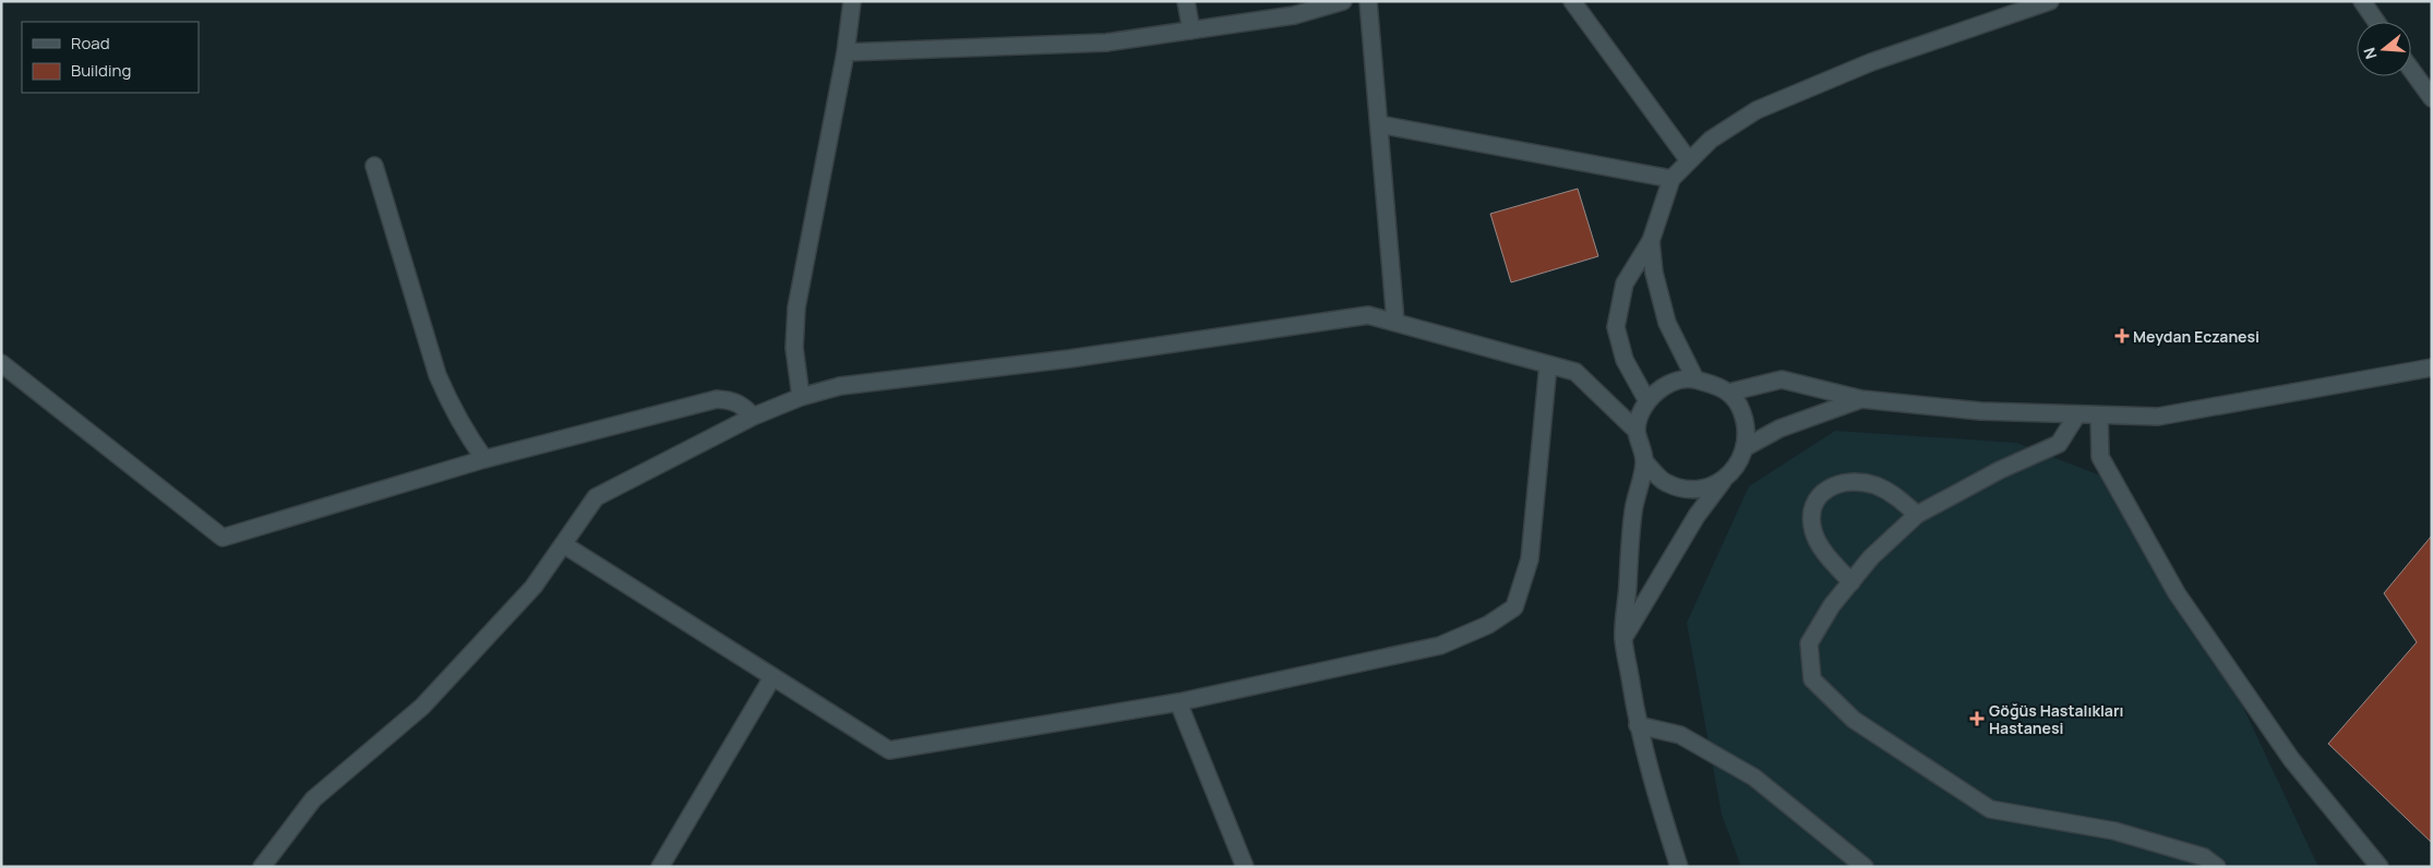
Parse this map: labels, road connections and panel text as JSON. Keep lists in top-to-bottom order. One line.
{"places":{"health":["Meydan Eczanesi","Göğüs Hastalıkları Hastanesi"]},"legend":["Road","Building"],"north":"left"}
